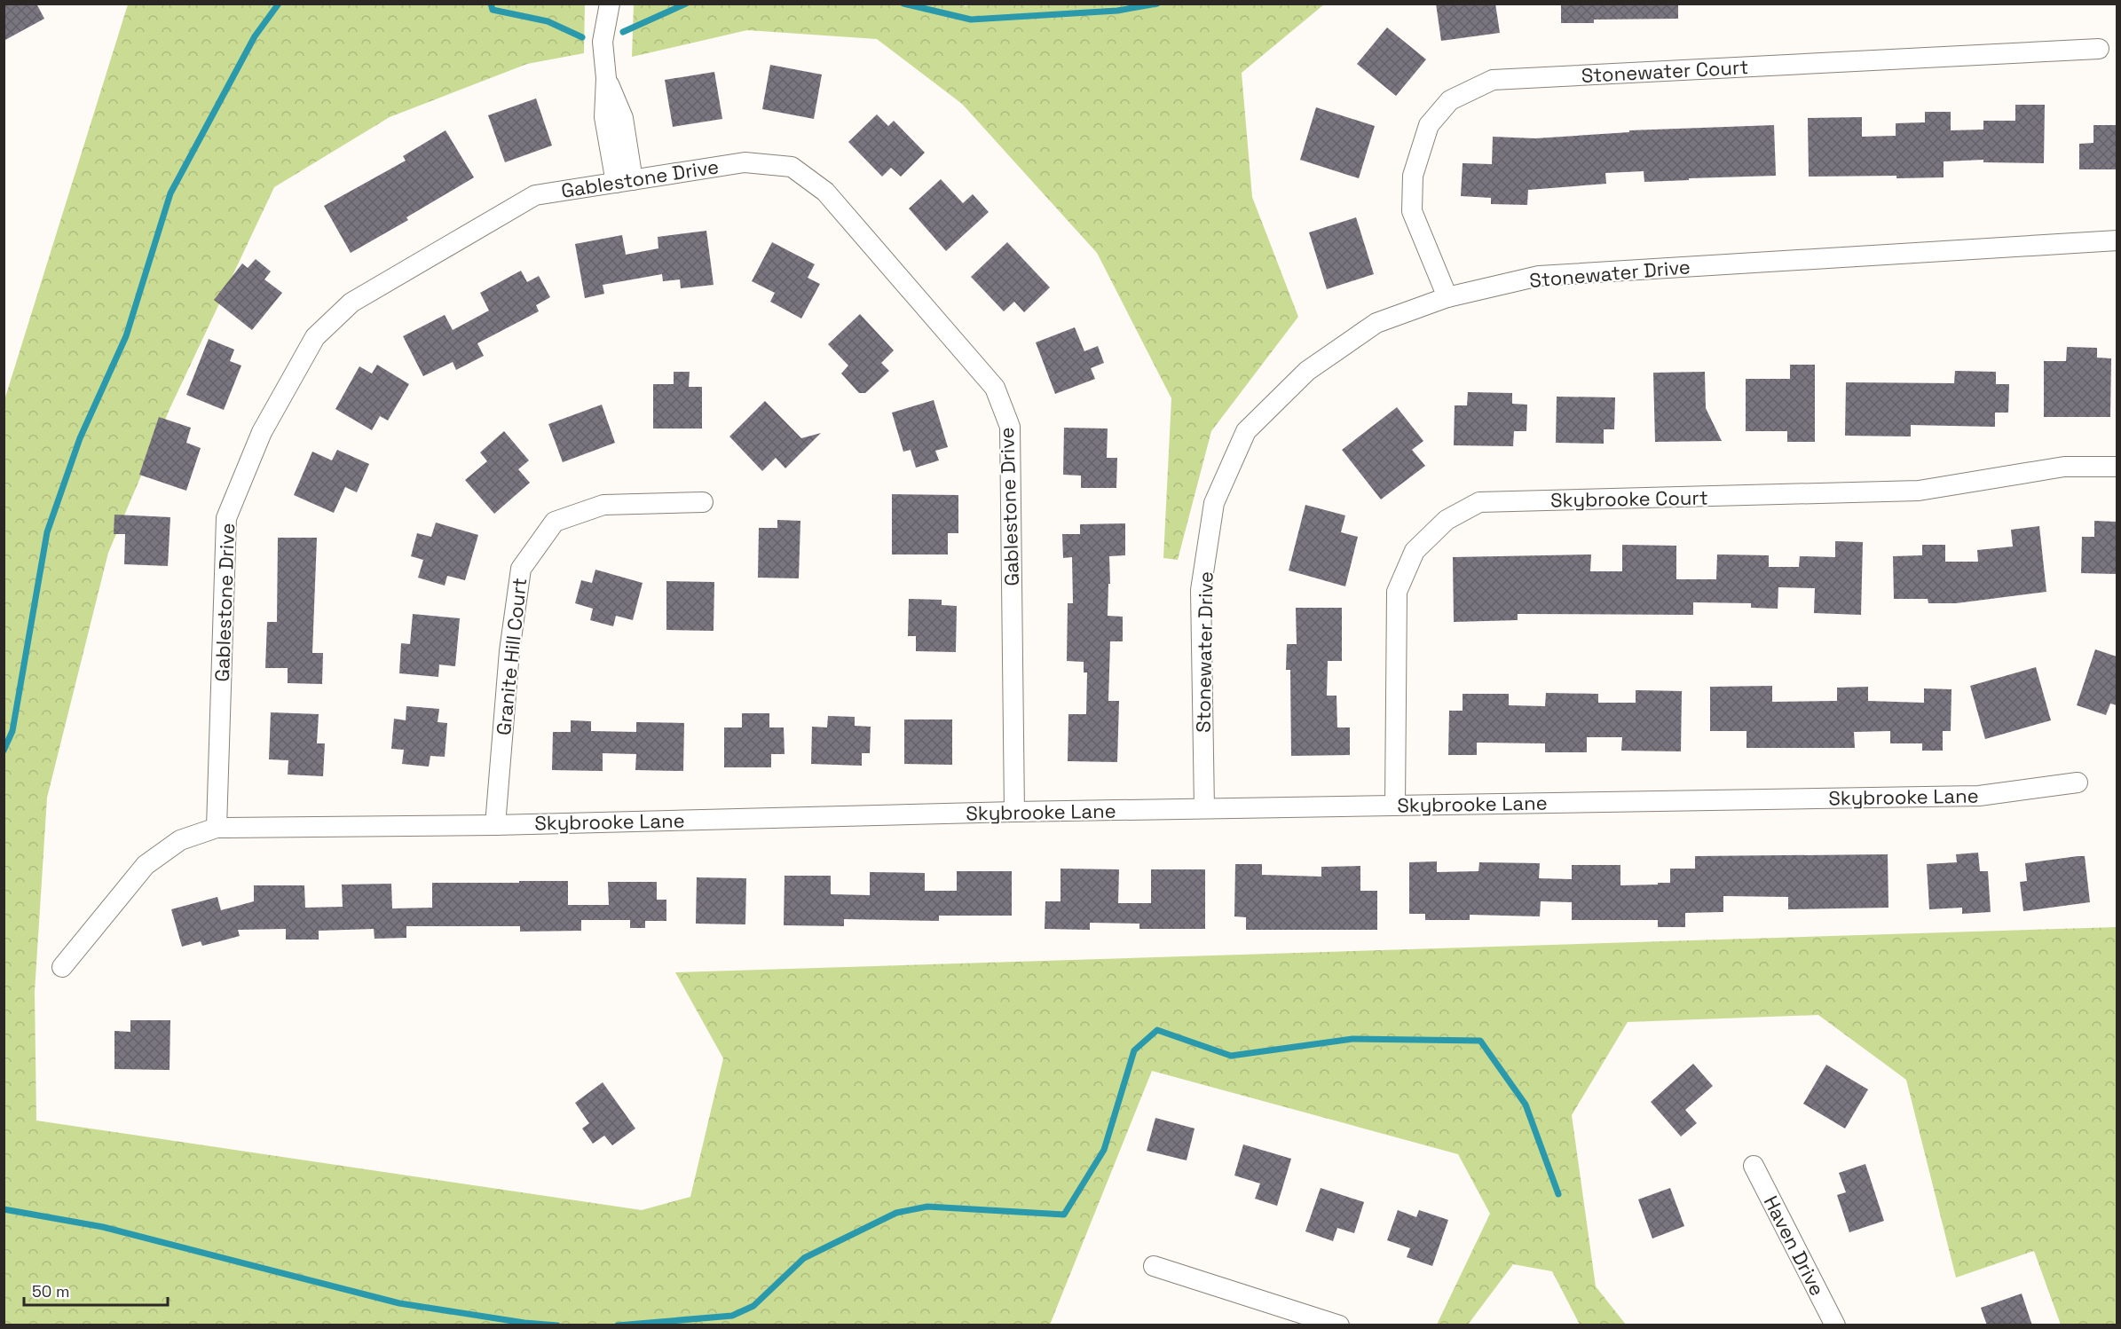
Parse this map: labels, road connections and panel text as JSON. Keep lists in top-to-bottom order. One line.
{"streets":{"street":["Stonewater Court","Gablestone Drive","Stonewater Drive","Skybrooke Court","Granite Hill Court","Skybrooke Lane","Haven Drive"]},"crossings":[["Stonewater Court","Stonewater Drive"],["Gablestone Drive","Skybrooke Lane"],["Stonewater Drive","Skybrooke Lane"],["Skybrooke Court","Skybrooke Lane"],["Granite Hill Court","Skybrooke Lane"]],"scale_bar":"50 m"}
